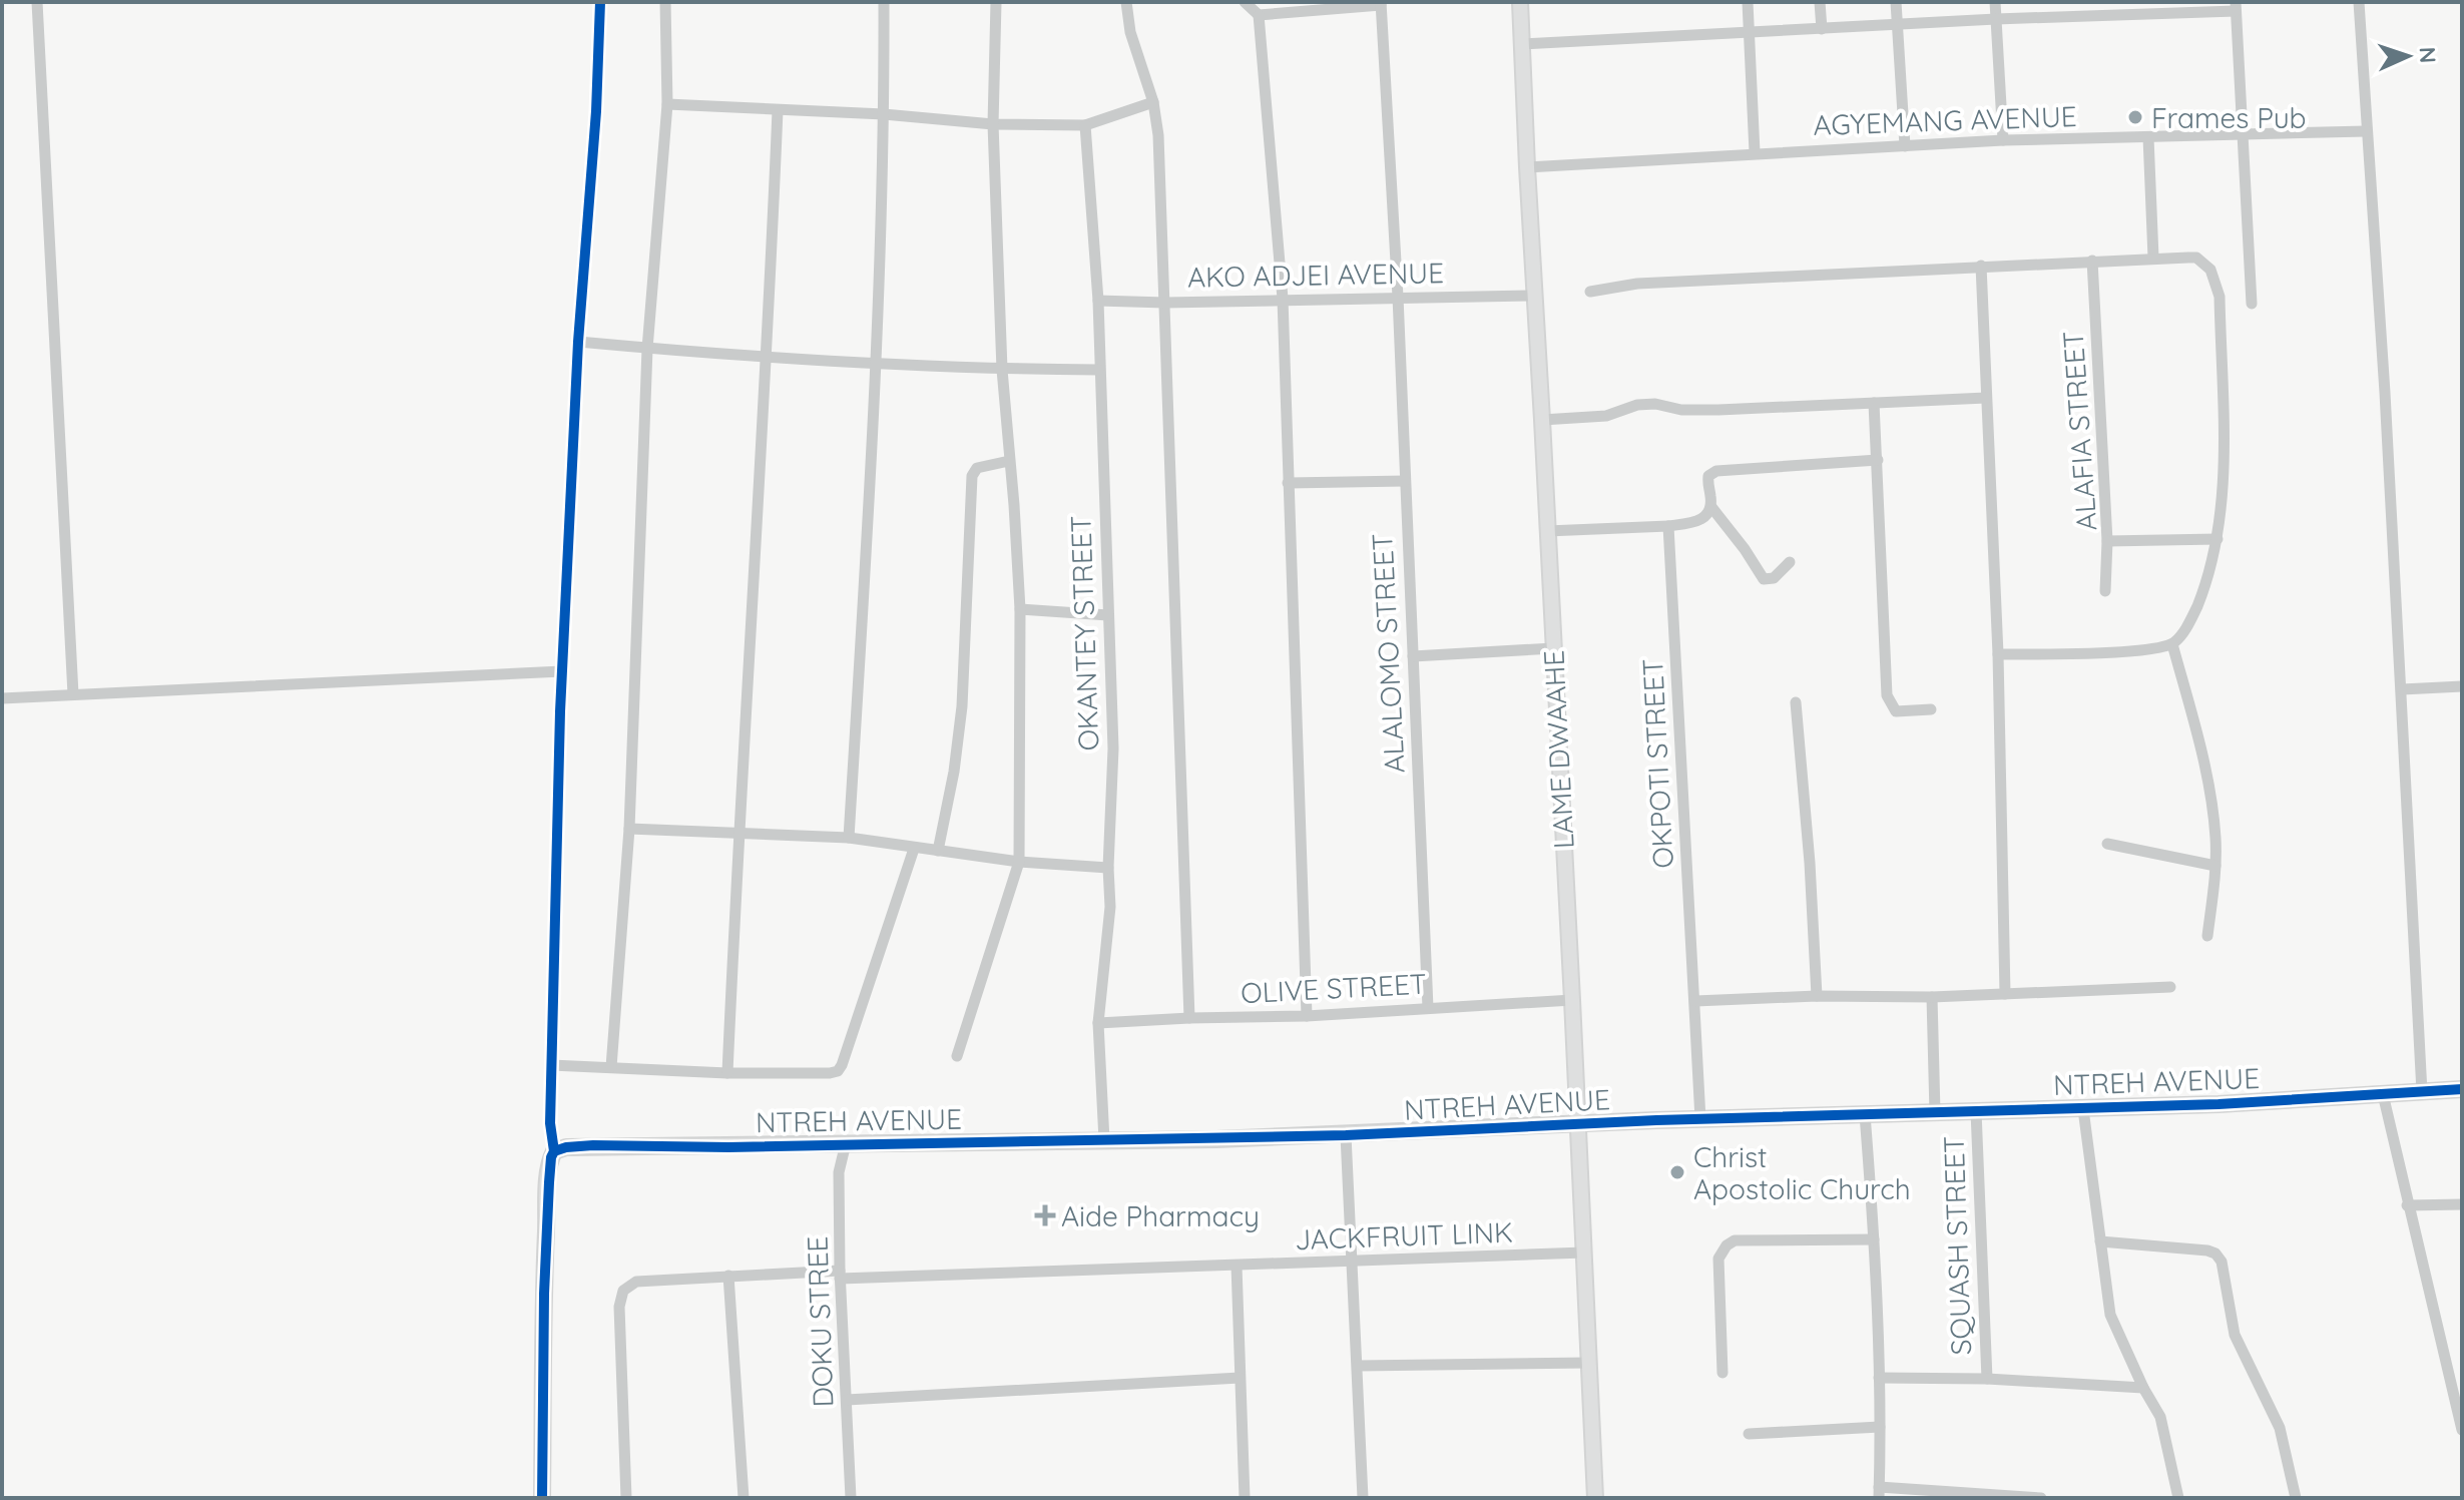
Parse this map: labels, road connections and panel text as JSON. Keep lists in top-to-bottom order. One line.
{"streets":{"street":["AGYEMANG AVENUE","AKO ADJEI AVENUE","ALAFIA STREET","OKANTEY STREET","ALALOMO STREET","LAME DWAAHE","OKPOTI STREET","OLIVE STREET","NTREH AVENUE","JACKFRUIT LINK","SQUASH STREET","DOKU STREE"]},"crossings":[["AGYEMANG AVENUE","LAME DWAAHE"],["AKO ADJEI AVENUE","OKANTEY STREET"],["AKO ADJEI AVENUE","ALALOMO STREET"],["AKO ADJEI AVENUE","LAME DWAAHE"],["OKANTEY STREET","OLIVE STREET"],["OKANTEY STREET","NTREH AVENUE"],["ALALOMO STREET","OLIVE STREET"],["LAME DWAAHE","OLIVE STREET"],["LAME DWAAHE","NTREH AVENUE"],["LAME DWAAHE","JACKFRUIT LINK"],["OKPOTI STREET","NTREH AVENUE"],["NTREH AVENUE","SQUASH STREET"],["NTREH AVENUE","DOKU STREE"],["JACKFRUIT LINK","DOKU STREE"]],"places":{"other":["Frames Pub","Christ Apostolic Church"],"health":["Aide Pharmacy"]},"north":"right"}
